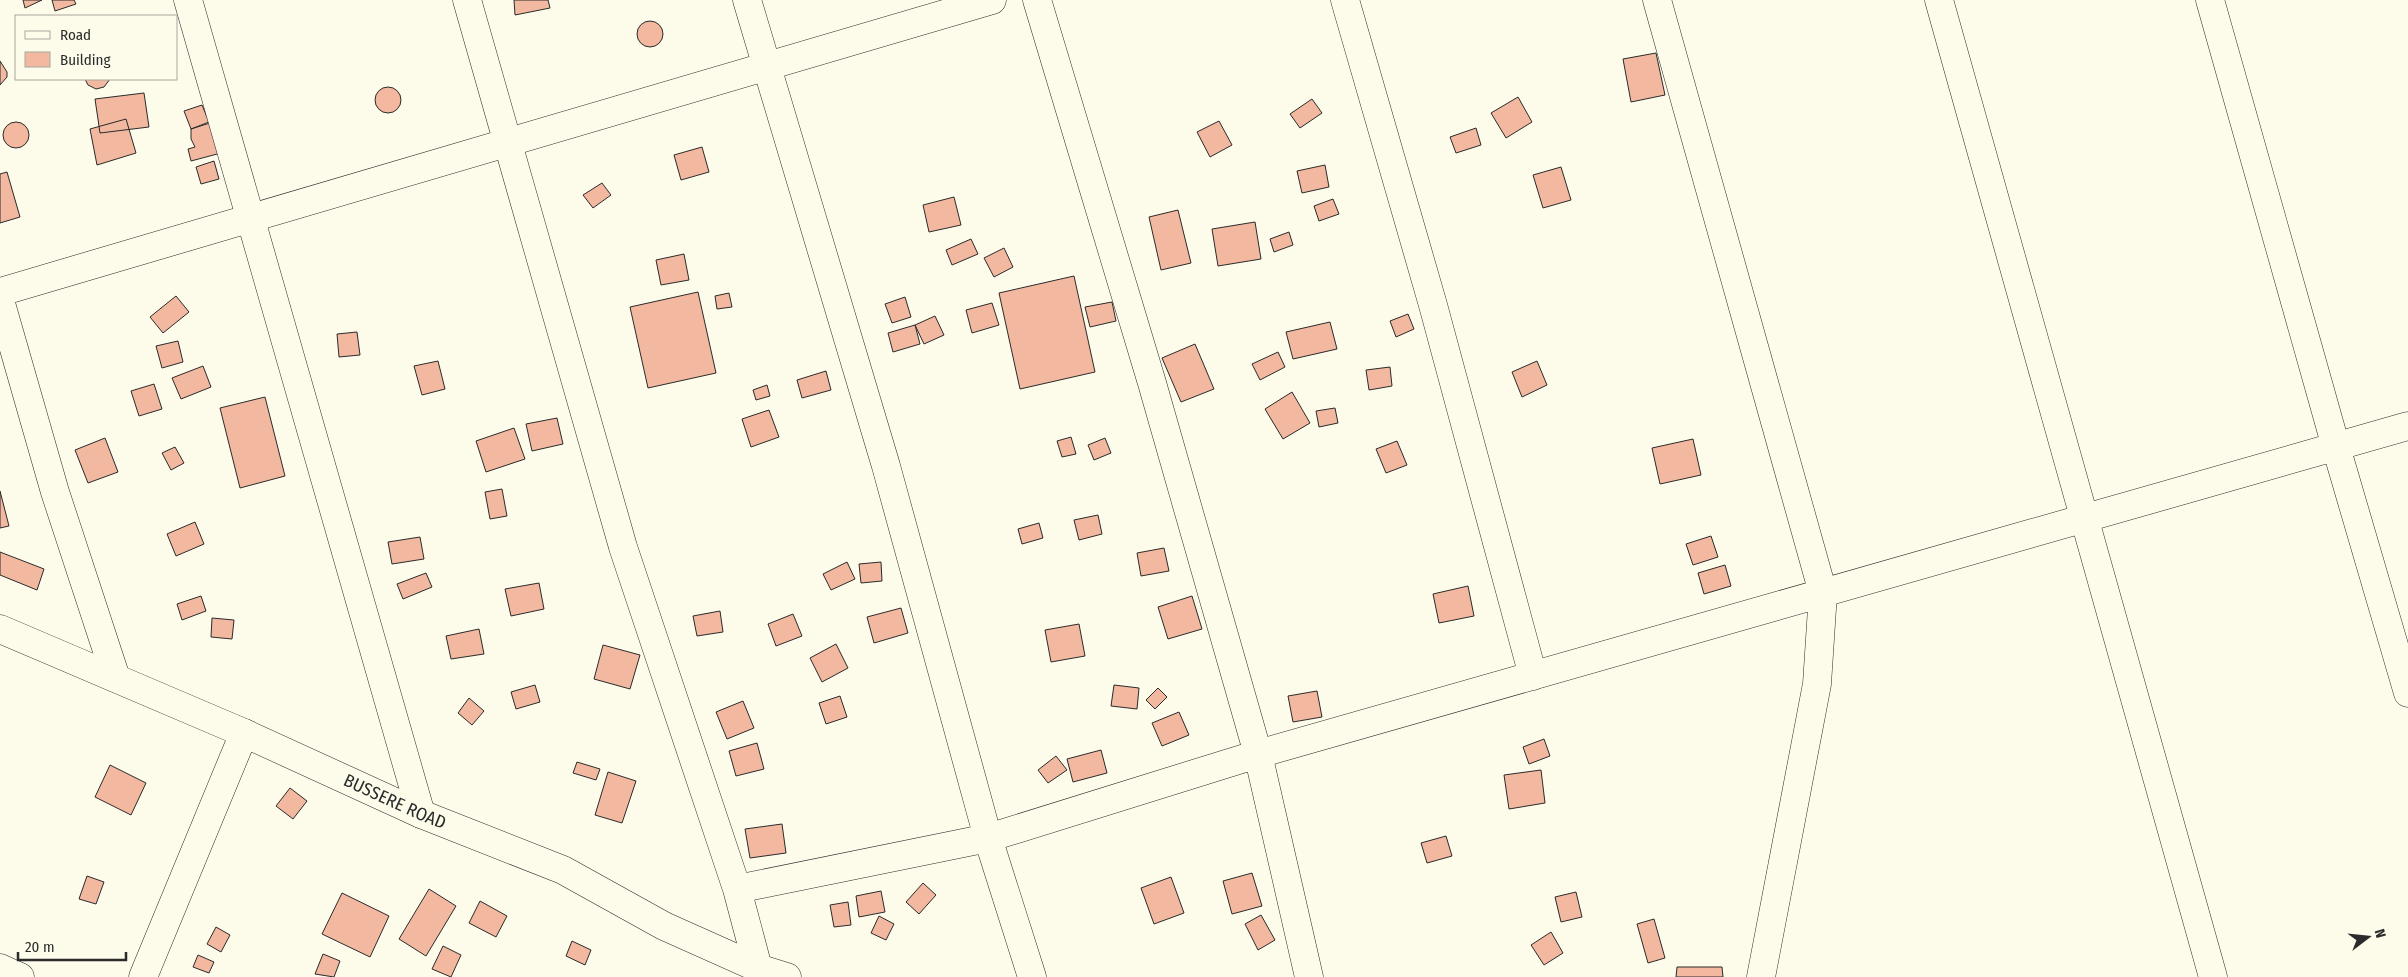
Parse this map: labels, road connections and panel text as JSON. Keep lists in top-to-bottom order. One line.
{"streets":{"street":["BUSSERE ROAD"]},"legend":["Road","Building"],"scale_bar":"20 m","north":"right"}
